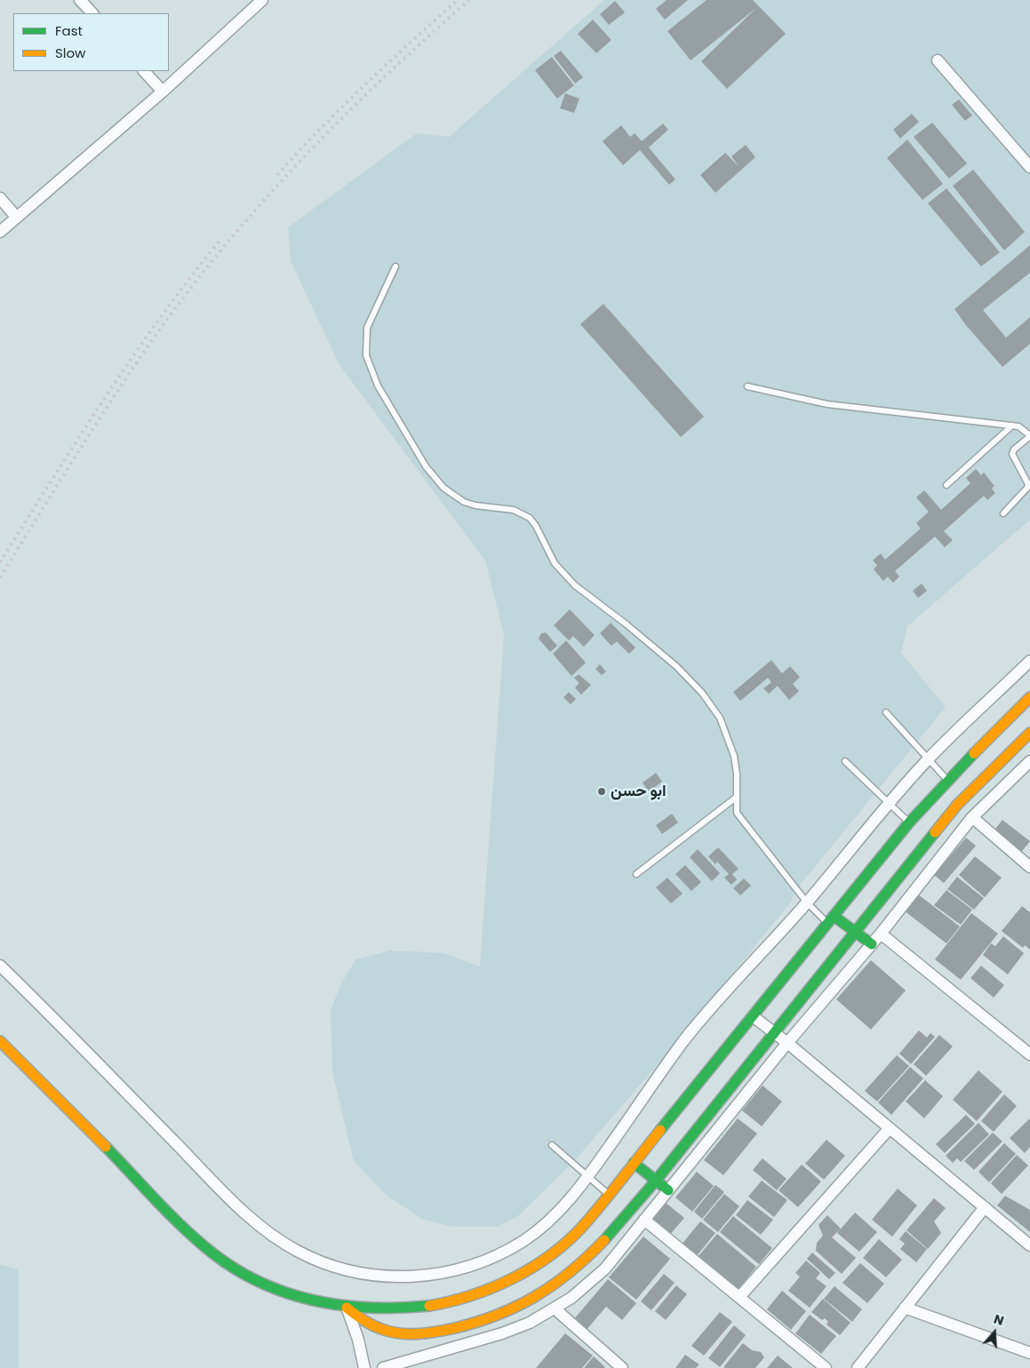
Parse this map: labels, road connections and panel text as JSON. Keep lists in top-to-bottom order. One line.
{"places":["ابو حسن"],"legend":["Fast","Slow"],"north":"top"}
